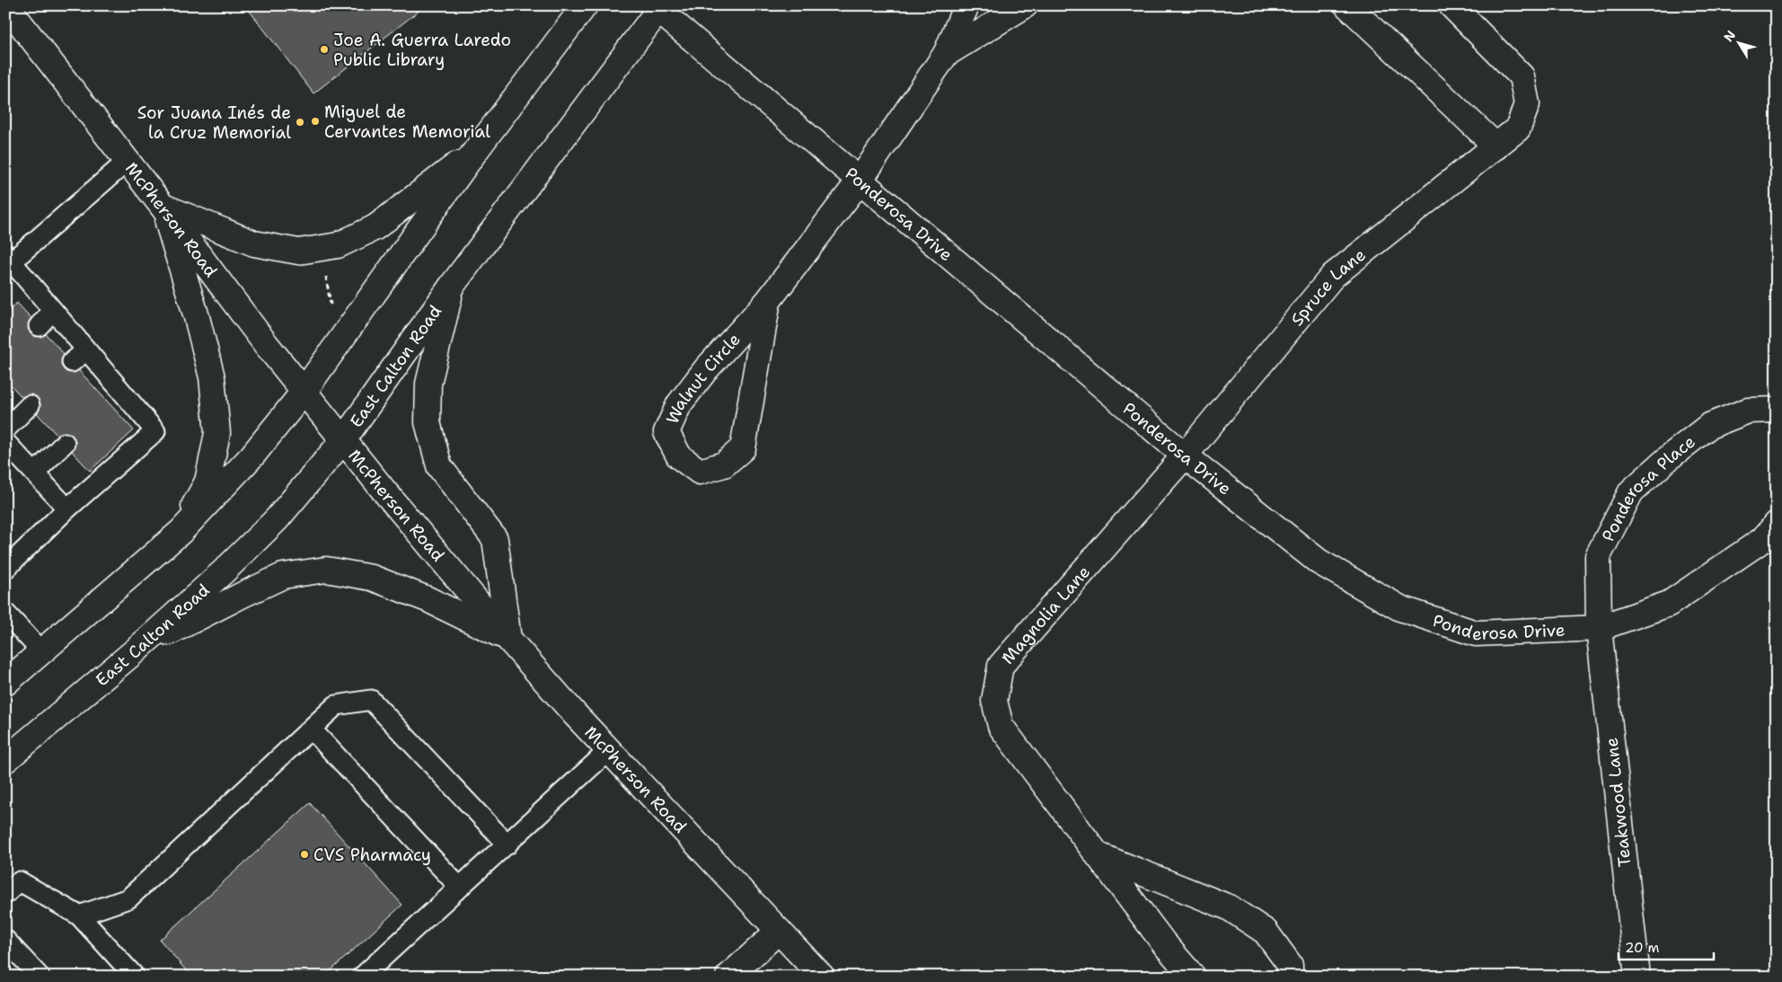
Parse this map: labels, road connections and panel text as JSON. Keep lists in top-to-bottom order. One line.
{"streets":{"street":["Ponderosa Drive","McPherson Road","Spruce Lane","East Calton Road","Walnut Circle","Ponderosa Place","Magnolia Lane","Teakwood Lane"]},"crossings":[["Ponderosa Drive","Spruce Lane"],["Ponderosa Drive","East Calton Road"],["Ponderosa Drive","Walnut Circle"],["Ponderosa Drive","Ponderosa Place"],["Ponderosa Drive","Magnolia Lane"],["Ponderosa Drive","Teakwood Lane"],["McPherson Road","East Calton Road"],["Spruce Lane","Magnolia Lane"],["Ponderosa Place","Teakwood Lane"]],"places":["Joe A. Guerra Laredo Public Library","Miguel de Cervantes Memorial","Sor Juana Inés de la Cruz Memorial","CVS Pharmacy"],"scale_bar":"20 m","north":"top left"}
